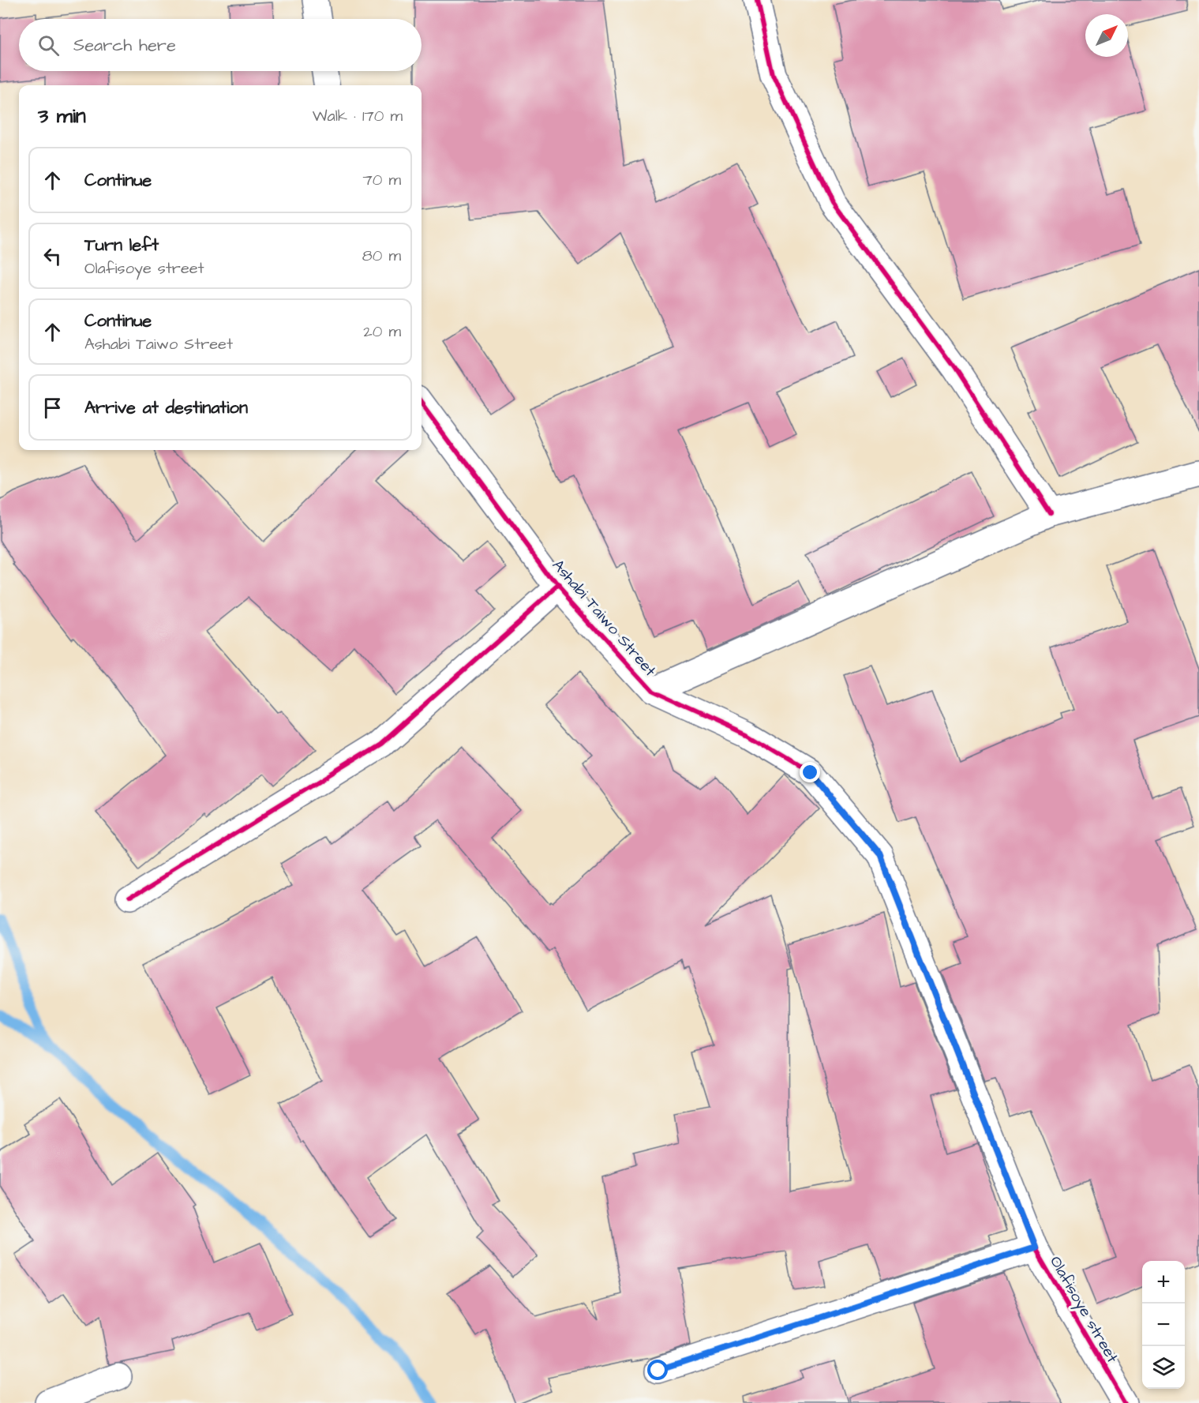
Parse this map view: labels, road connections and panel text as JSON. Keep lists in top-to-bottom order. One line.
{"streets":{"street":["Ashabi Taiwo Street","Olafisoye street"]},"crossings":[["Ashabi Taiwo Street","Olafisoye street"]],"north":"top right","page":{"search":"Search here","heading":["3 min","Walk · 170 m"],"list":[["Continue","70 m"],["Turn left","Olafisoye street","80 m"],["Continue","Ashabi Taiwo Street","20 m"],"Arrive at destination"],"map_buttons":["+","−"]}}
